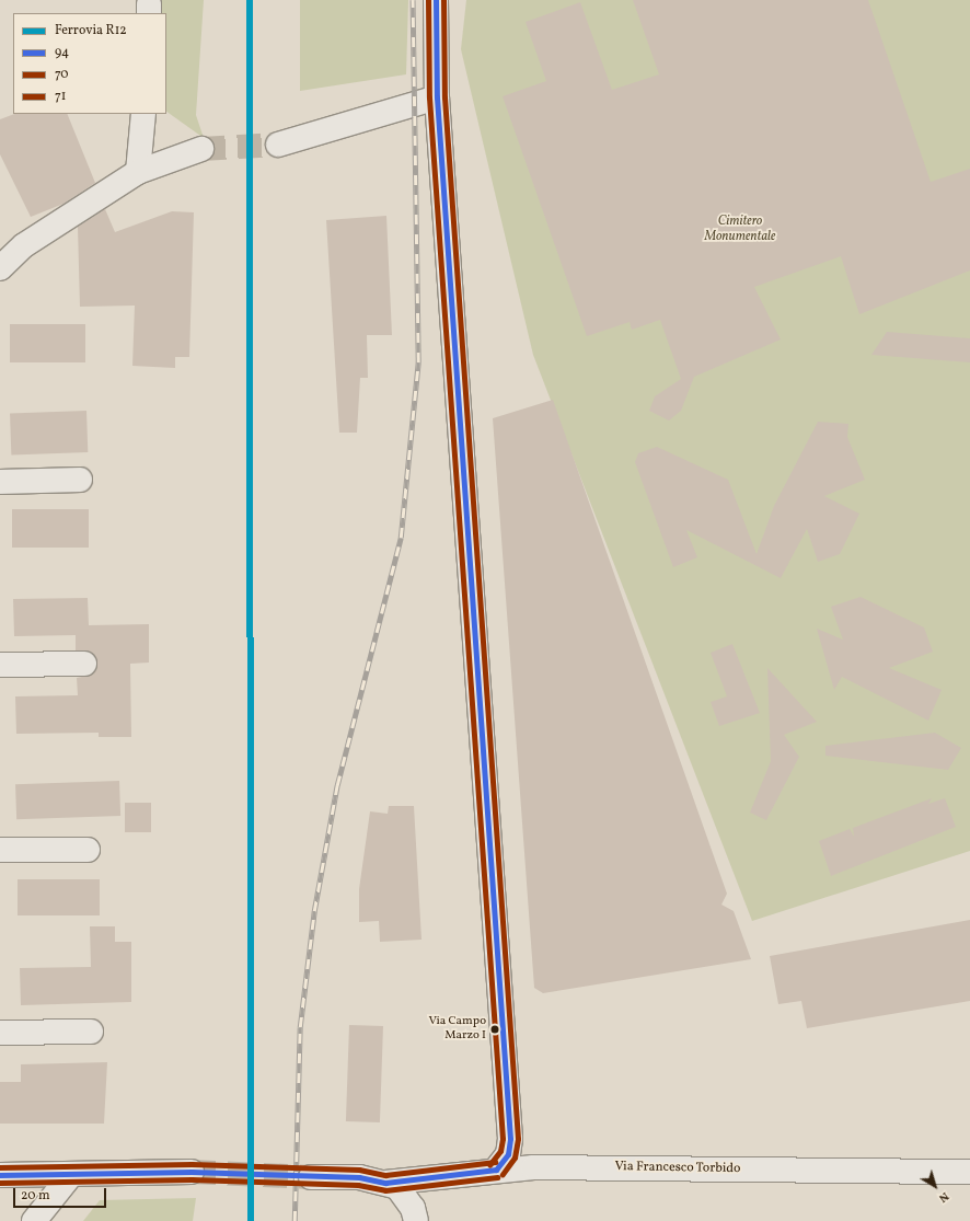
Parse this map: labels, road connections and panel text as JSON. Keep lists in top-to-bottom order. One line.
{"streets":{"street":["Via Francesco Torbido"]},"parks":["Cimitero Monumentale"],"places":["Via Campo Marzo I"],"lines":["rail line R12","transit line 94","transit line 70","transit line 71"],"legend":["Ferrovia R12","94","70","71"],"scale_bar":"20 m","north":"bottom right"}
